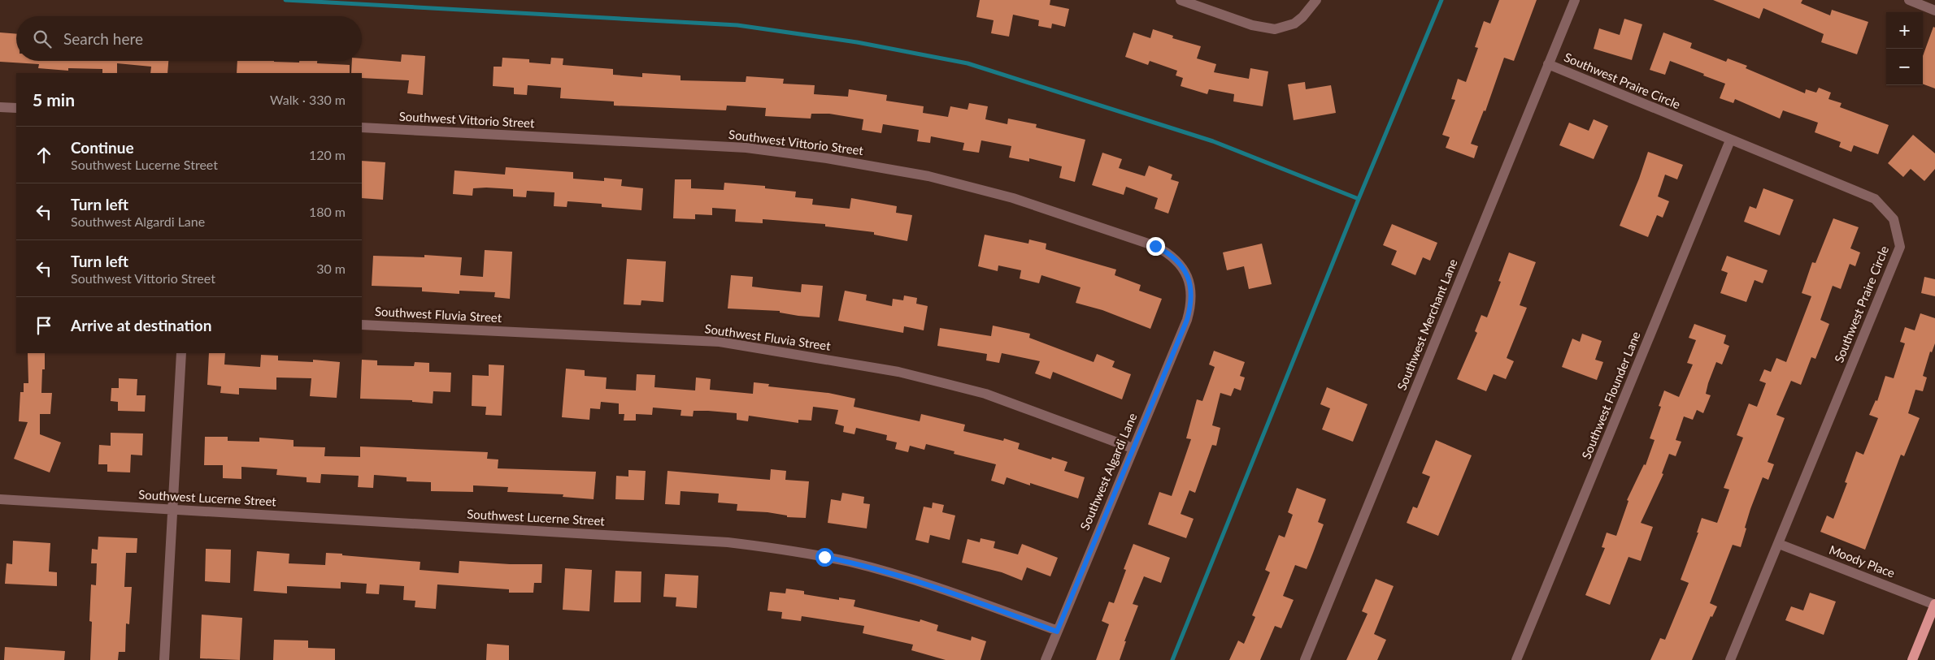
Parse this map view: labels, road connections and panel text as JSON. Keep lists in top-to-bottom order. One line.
{"streets":{"street":["Southwest Praire Circle","Southwest Vittorio Street","Southwest Fluvia Street","Southwest Merchant Lane","Southwest Flounder Lane","Southwest Algardi Lane","Southwest Lucerne Street","Moody Place"]},"crossings":[["Southwest Praire Circle","Southwest Merchant Lane"],["Southwest Praire Circle","Southwest Flounder Lane"],["Southwest Praire Circle","Moody Place"],["Southwest Vittorio Street","Southwest Algardi Lane"],["Southwest Fluvia Street","Southwest Algardi Lane"],["Southwest Algardi Lane","Southwest Lucerne Street"]],"page":{"map_buttons":["+","−"],"search":"Search here","heading":["5 min","Walk · 330 m"],"list":[["Continue","Southwest Lucerne Street","120 m"],["Turn left","Southwest Algardi Lane","180 m"],["Turn left","Southwest Vittorio Street","30 m"],"Arrive at destination"]}}
